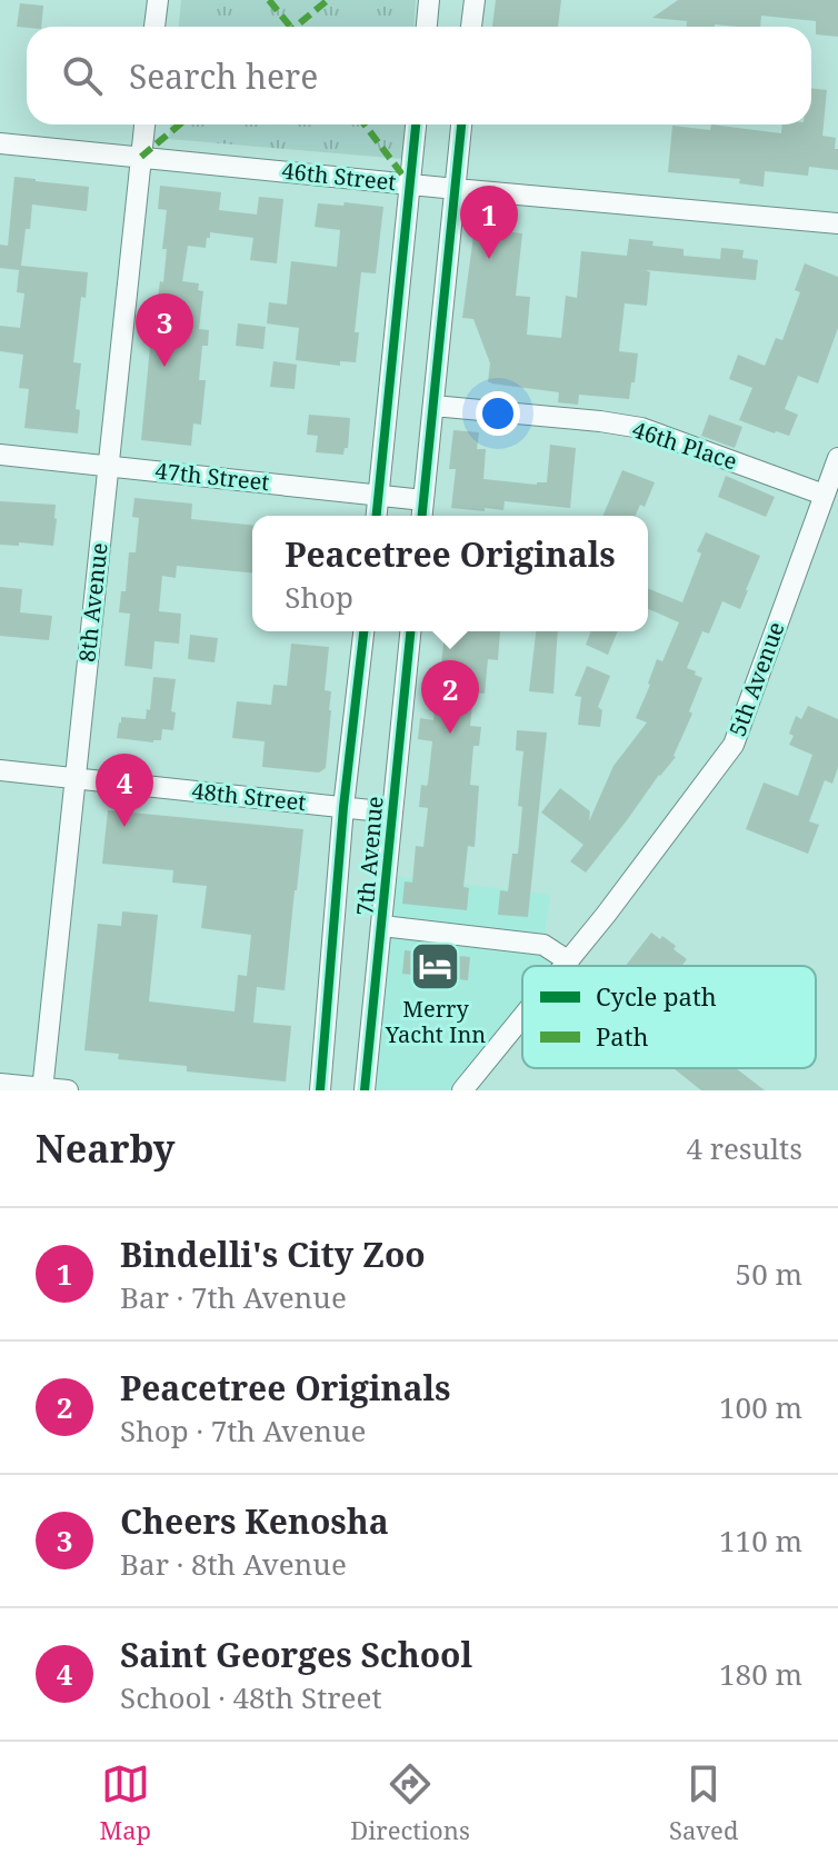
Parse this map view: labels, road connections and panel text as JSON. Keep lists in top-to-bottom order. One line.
{"streets":{"street":["46th Street","46th Place","47th Street","8th Avenue","5th Avenue","48th Street","7th Avenue"]},"crossings":[["46th Street","8th Avenue"],["46th Place","5th Avenue"],["47th Street","8th Avenue"],["8th Avenue","48th Street"],["48th Street","7th Avenue"]],"places":{"hotel":["Merry Yacht Inn"]},"legend":["Cycle path","Path"],"page":{"search":"Search here","pins":["1","3","2","4"],"popup":["Peacetree Originals","Shop"],"heading":["Nearby","4 results"],"list":[{"mark":"1","name":"Bindelli's City Zoo","note":"Bar · 7th Avenue","value":"50 m"},{"mark":"2","name":"Peacetree Originals","note":"Shop · 7th Avenue","value":"100 m"},{"mark":"3","name":"Cheers Kenosha","note":"Bar · 8th Avenue","value":"110 m"},{"mark":"4","name":"Saint Georges School","note":"School · 48th Street","value":"180 m"}],"nav":["Map","Directions","Saved"]}}
